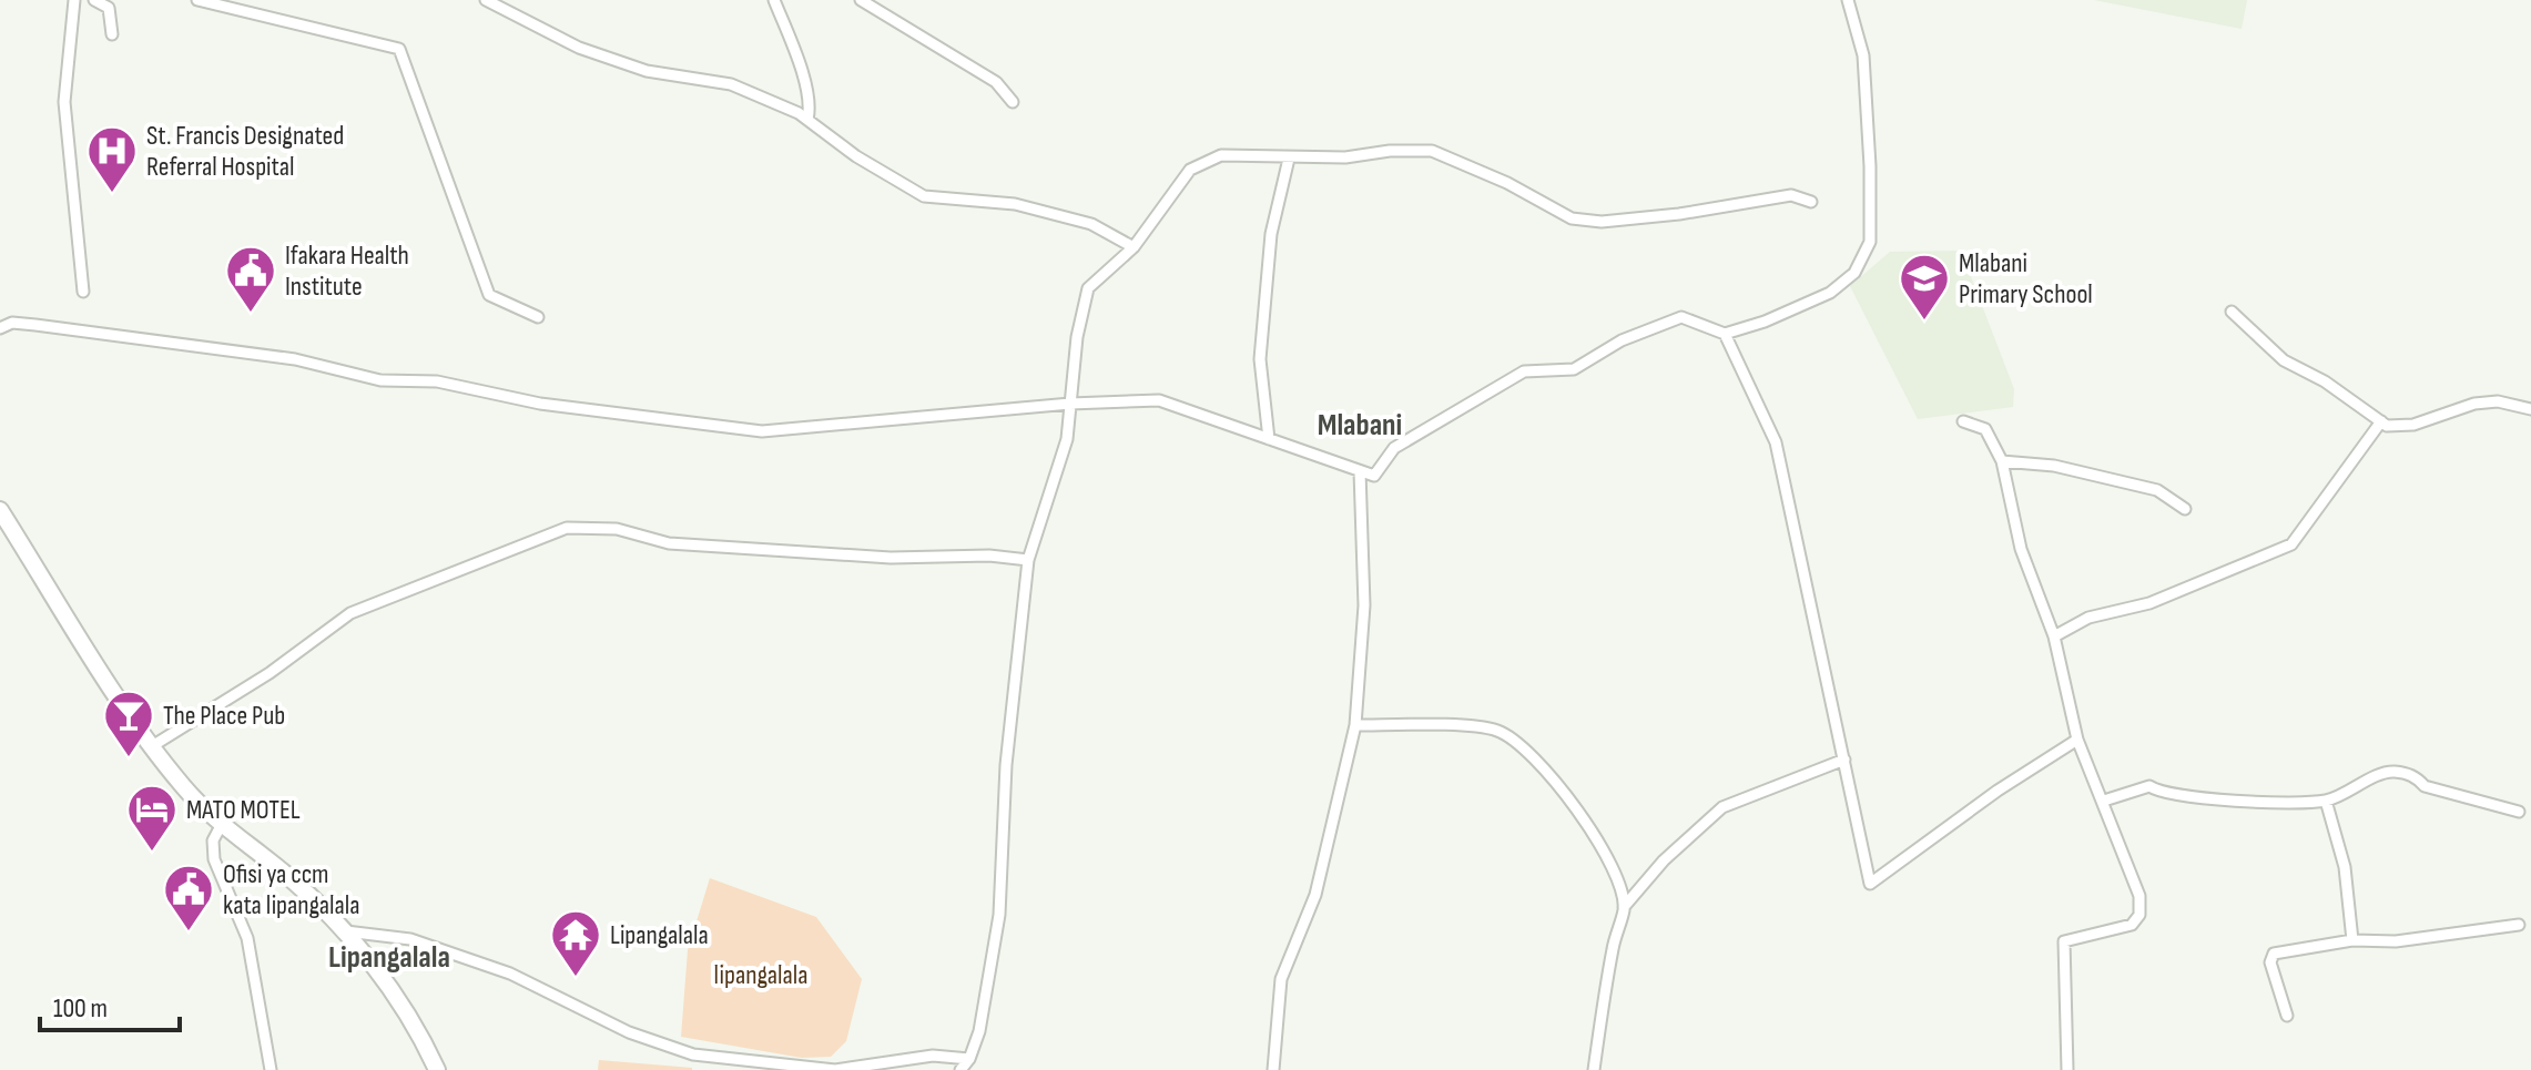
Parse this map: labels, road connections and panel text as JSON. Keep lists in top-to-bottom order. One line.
{"districts":["Mlabani","Lipangalala"],"parks":["lipangalala"],"places":{"hospital":["St. Francis Designated Referral Hospital"],"public building":["Ifakara Health Institute","Ofisi ya ccm kata lipangalala"],"school or university":["Mlabani Primary School"],"bar":["The Place Pub"],"hotel":["MATO MOTEL"],"temple":["Lipangalala"]},"scale_bar":"100 m"}
